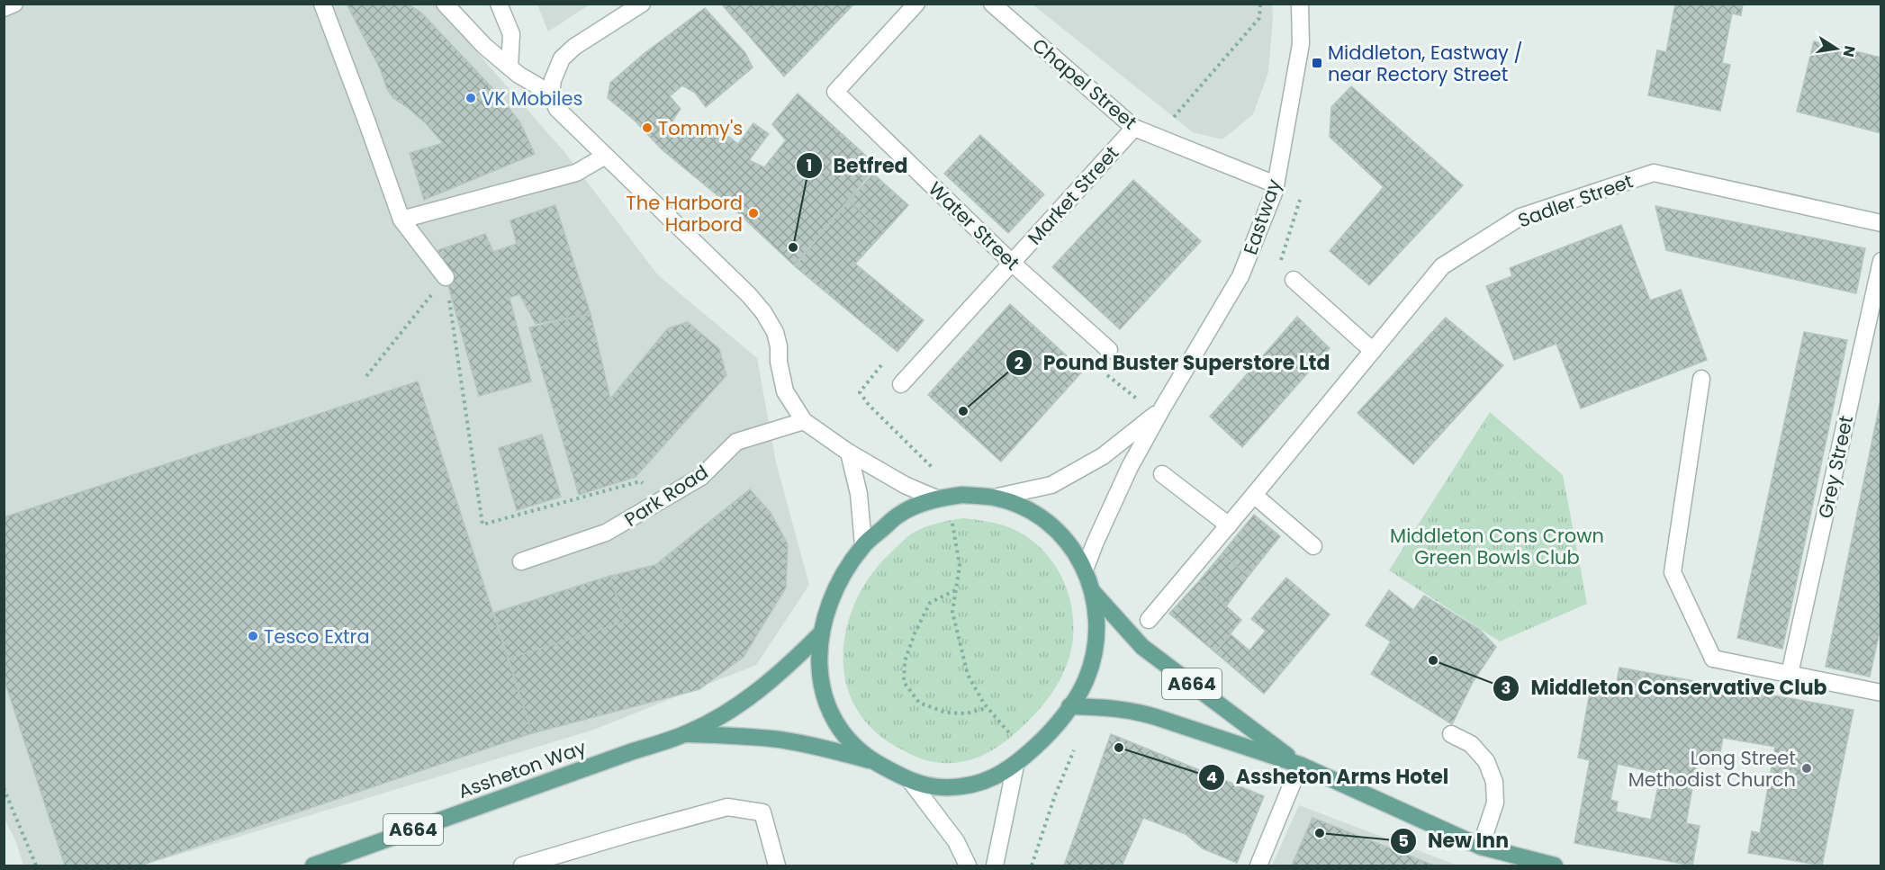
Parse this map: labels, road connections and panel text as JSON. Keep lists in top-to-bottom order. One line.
{"streets":{"main road":["A664","Assheton Way"],"street":["Chapel Street","Market Street","Sadler Street","Eastway","Water Street","Grey Street","Park Road"]},"crossings":[["Chapel Street","Market Street"],["Chapel Street","Eastway"],["Market Street","Water Street"],["Eastway","A664"],["A664","Assheton Way"]],"parks":["Middleton Cons Crown Green Bowls Club"],"places":{"transit":["Middleton, Eastway / near Rectory Street"],"other":["VK Mobiles","Tommy's","The Harbord Harbord","Betfred","Pound Buster Superstore Ltd","Tesco Extra","Middleton Conservative Club","Assheton Arms Hotel","Long Street Methodist Church","New Inn"]},"north":"right"}
